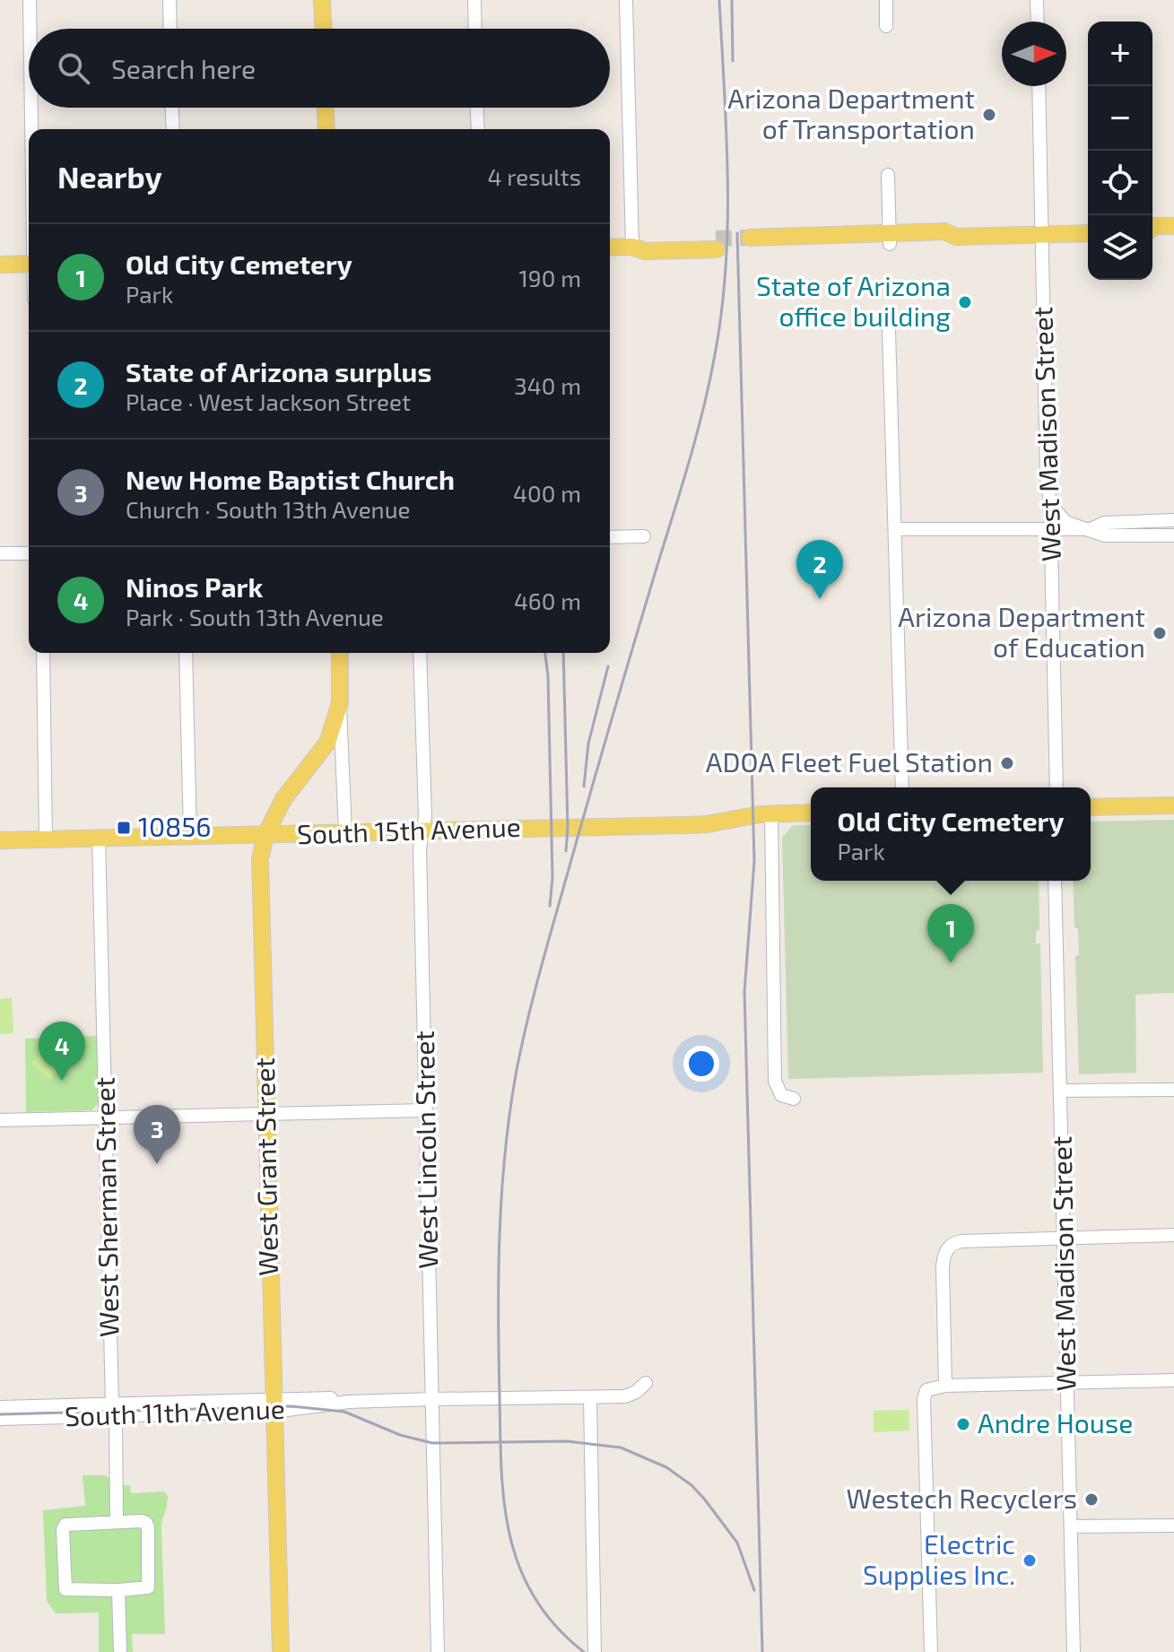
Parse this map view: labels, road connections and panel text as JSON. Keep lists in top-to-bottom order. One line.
{"streets":{"main road":["South 15th Avenue","West Grant Street"],"street":["West Madison Street","West Lincoln Street","West Sherman Street","South 11th Avenue"]},"crossings":[["South 15th Avenue","West Lincoln Street"],["South 15th Avenue","West Grant Street"],["South 15th Avenue","West Sherman Street"],["West Lincoln Street","South 11th Avenue"],["West Grant Street","South 11th Avenue"],["West Sherman Street","South 11th Avenue"]],"places":{"other":["Arizona Department of Transportation","State of Arizona office building","Arizona Department of Education","ADOA Fleet Fuel Station","Andre House","Westech Recyclers","Electric Supplies Inc."],"transit":["10856"]},"north":"right","page":{"map_buttons":["+","−"],"search":"Search here","heading":["Nearby","4 results"],"list":[{"mark":"1","name":"Old City Cemetery","note":"Park","value":"190 m"},{"mark":"2","name":"State of Arizona surplus","note":"Place · West Jackson Street","value":"340 m"},{"mark":"3","name":"New Home Baptist Church","note":"Church · South 13th Avenue","value":"400 m"},{"mark":"4","name":"Ninos Park","note":"Park · South 13th Avenue","value":"460 m"}],"pins":["2","1","4","3"],"popup":["Old City Cemetery","Park"]}}
